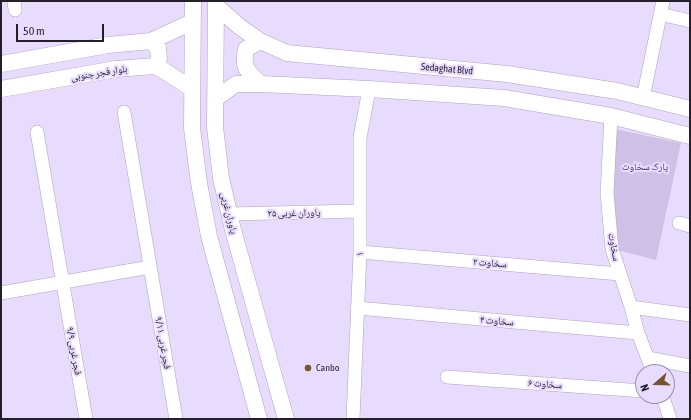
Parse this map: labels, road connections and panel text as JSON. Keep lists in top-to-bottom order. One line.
{"streets":{"main road":["Sedaghat Blvd","بلوار فجر جنوبی","یاوران غربی"],"street":["یاوران غربی ۲۵","سخاوت","۱","سخاوت ۲","سخاوت ۴","۹/۱۱ فجر غربی","۹/۹ فجر غربی","سخاوت ۶"]},"crossings":[["Sedaghat Blvd","یاوران غربی"],["یاوران غربی","یاوران غربی ۲۵"],["یاوران غربی ۲۵","۱"],["سخاوت","سخاوت ۲"],["سخاوت","سخاوت ۴"],["۱","سخاوت ۲"],["۱","سخاوت ۴"]],"parks":["پارک سخاوت"],"places":["Canbo"],"scale_bar":"50 m","north":"left"}
